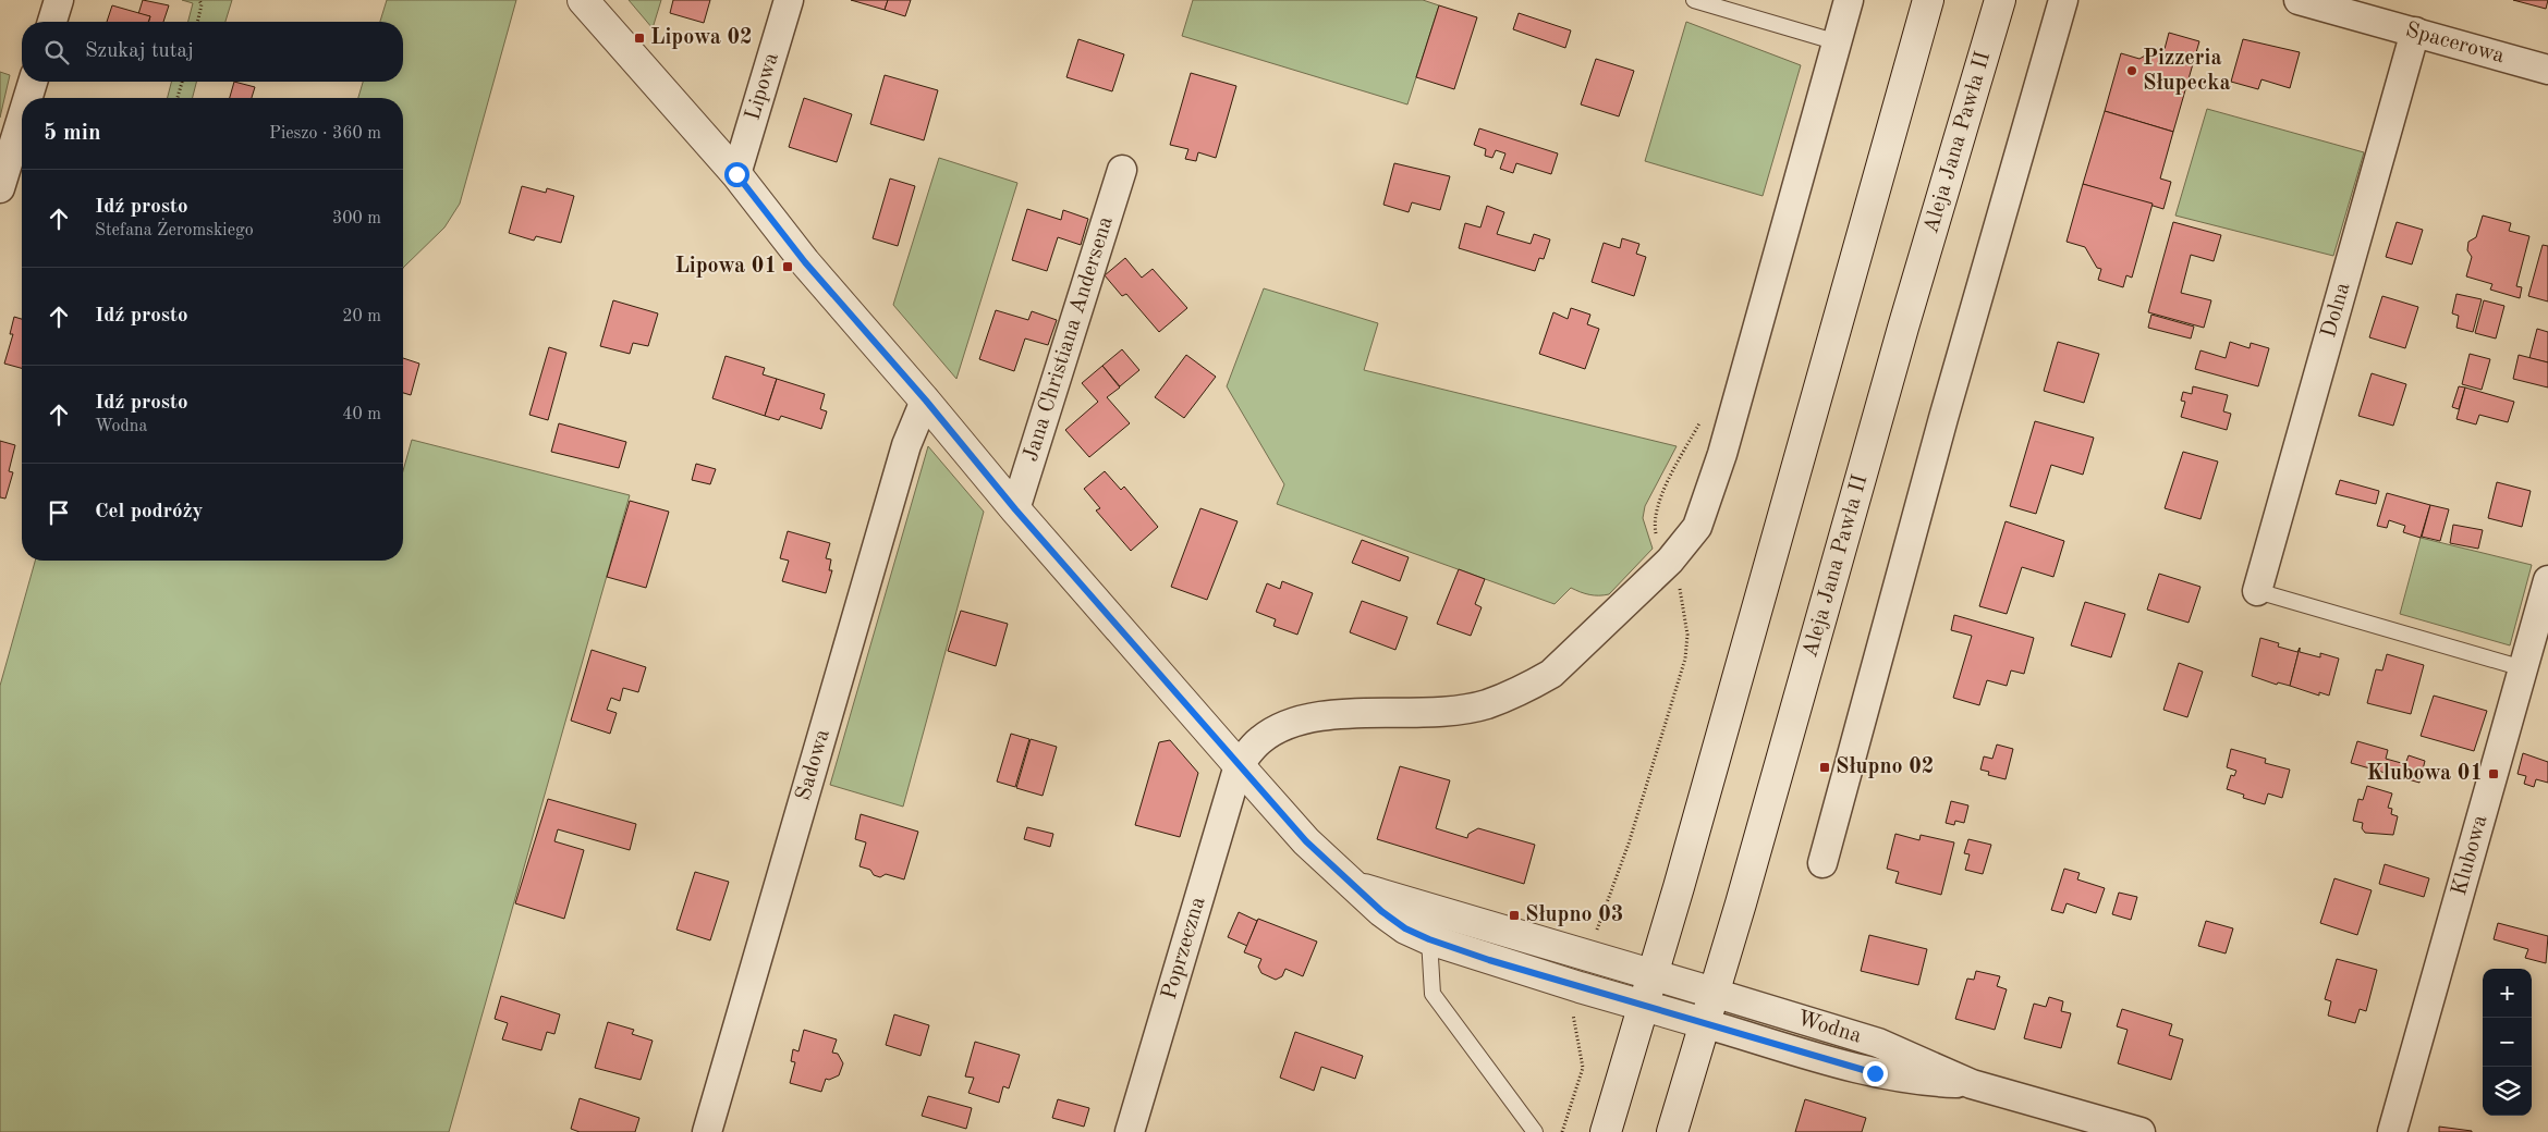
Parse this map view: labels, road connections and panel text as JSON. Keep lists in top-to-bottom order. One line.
{"streets":{"main road":["Aleja Jana Pawła II"],"street":["Spacerowa","Lipowa","Dolna","Jana Christiana Andersena","Sadowa","Klubowa","Poprzeczna","Wodna"]},"crossings":[["Spacerowa","Dolna"],["Aleja Jana Pawła II","Wodna"]],"places":{"transit":["Lipowa 02","Lipowa 01","Słupno 02","Klubowa 01","Słupno 03"],"other":["Pizzeria Słupecka"]},"page":{"search":"Szukaj tutaj","heading":["5 min","Pieszo · 360 m"],"list":[["Idź prosto","Stefana Żeromskiego","300 m"],["Idź prosto","20 m"],["Idź prosto","Wodna","40 m"],"Cel podróży"],"map_buttons":["+","−"]}}
